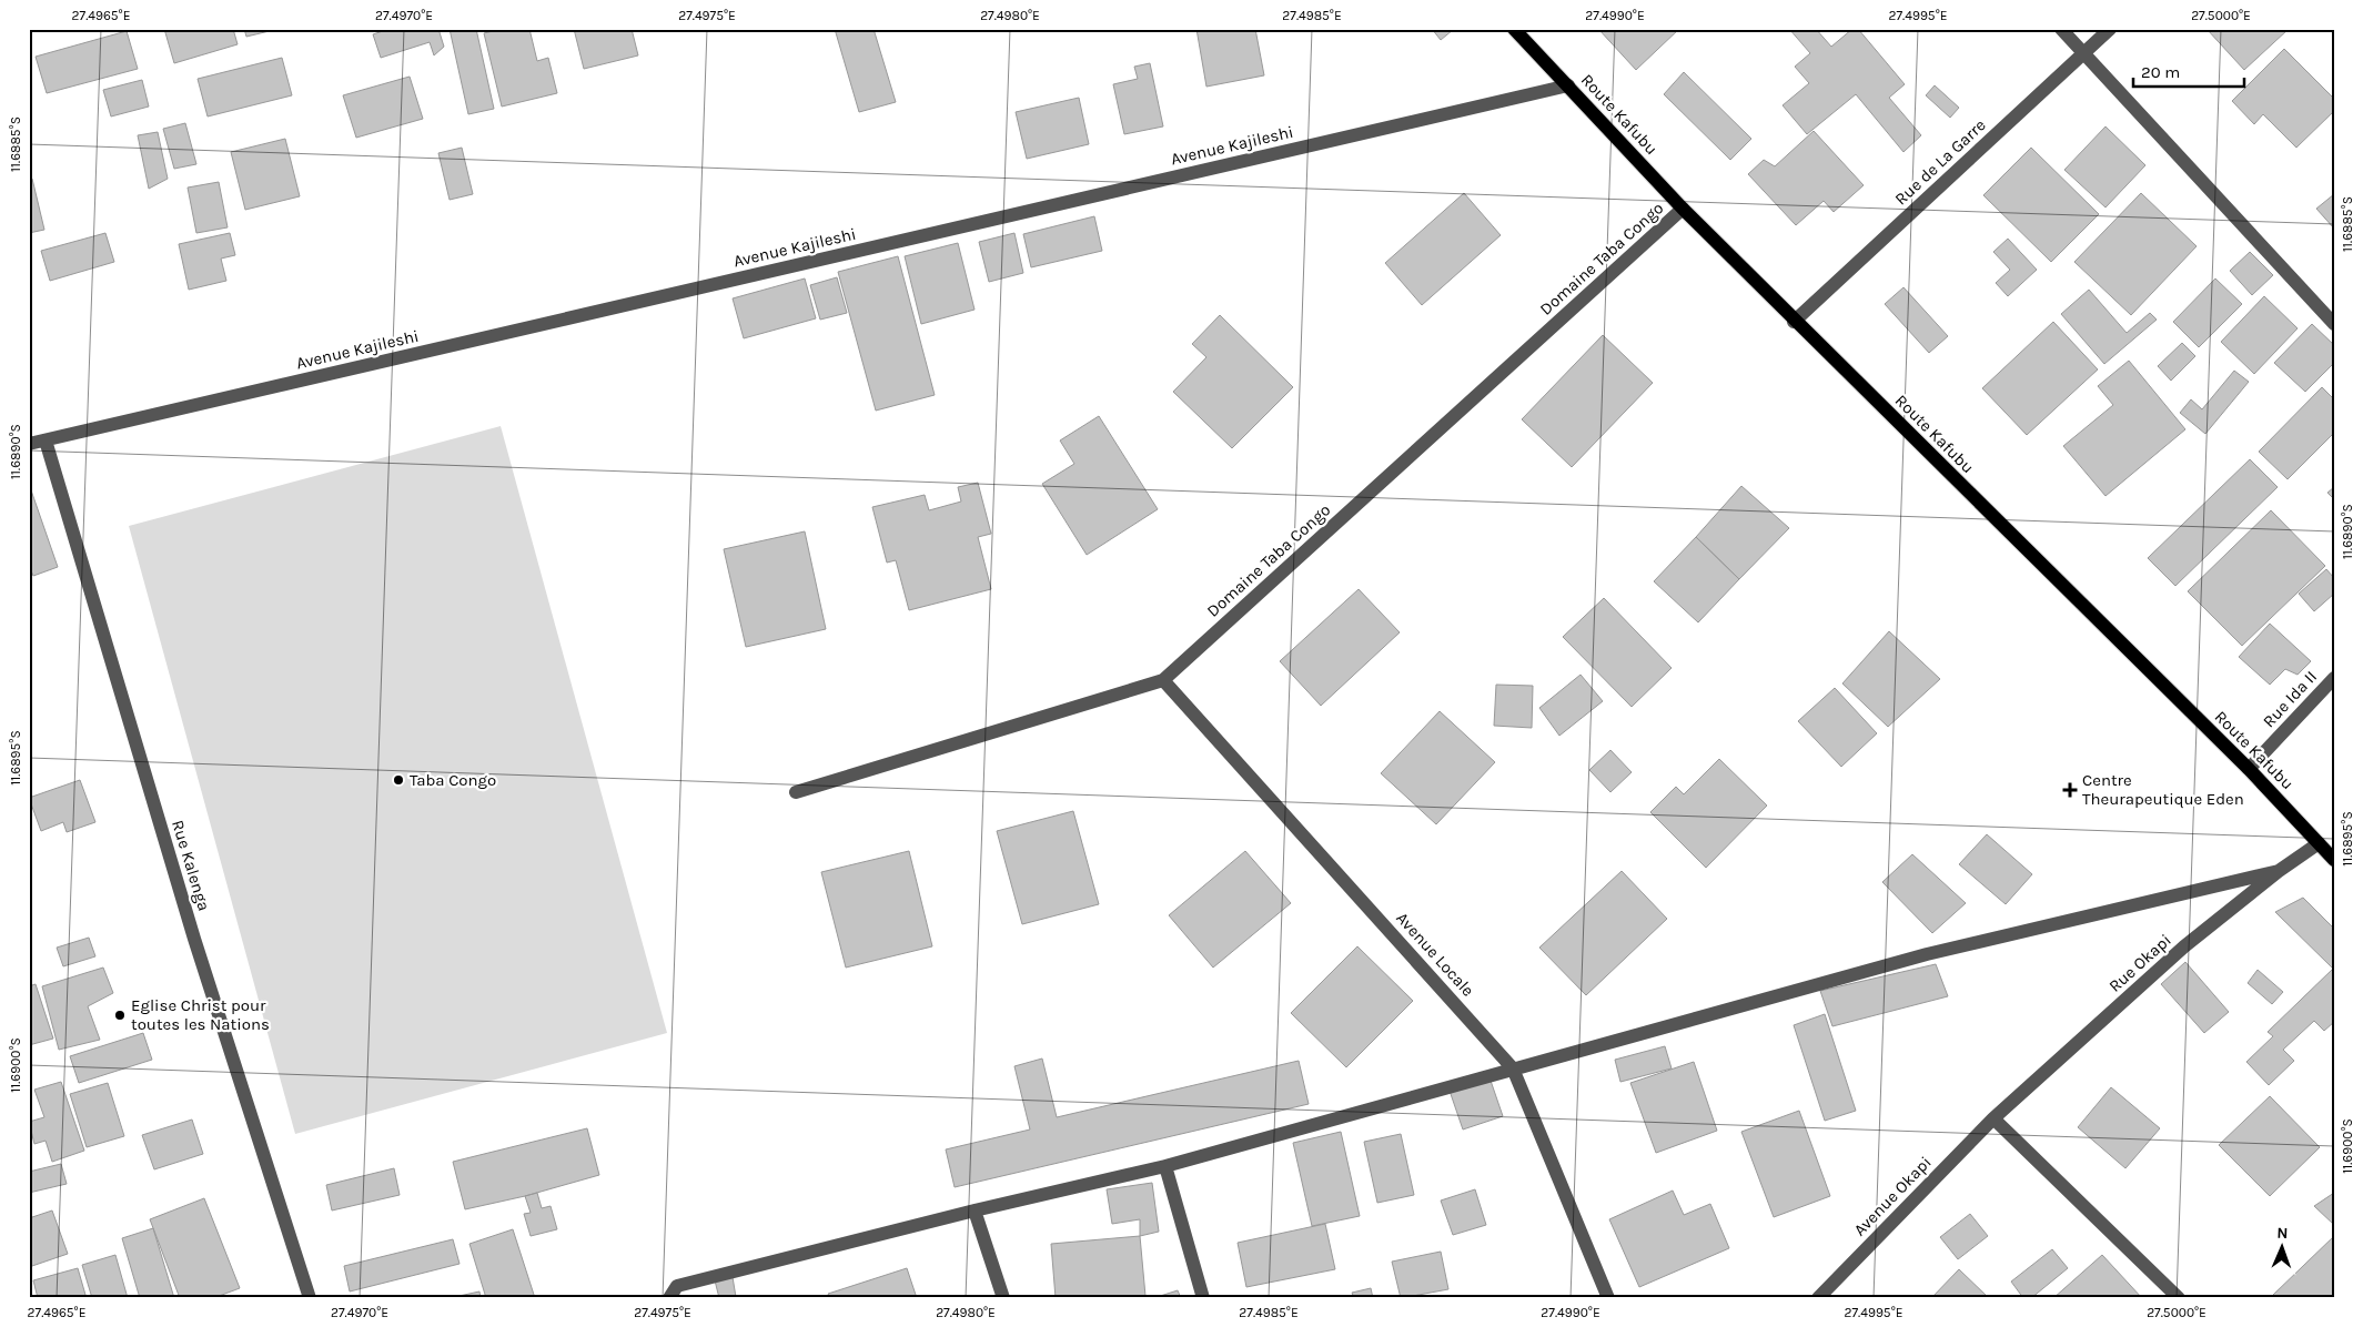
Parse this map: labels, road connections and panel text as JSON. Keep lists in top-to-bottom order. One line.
{"streets":{"main road":["Route Kafubu"],"street":["Avenue Kajileshi","Rue de La Garre","Domaine Taba Congo","Rue Ida II","Rue Kalenga","Avenue Locale","Rue Okapi","Avenue Okapi"]},"crossings":[["Route Kafubu","Avenue Kajileshi"],["Route Kafubu","Rue de La Garre"],["Route Kafubu","Domaine Taba Congo"],["Route Kafubu","Rue Ida II"],["Route Kafubu","Rue Okapi"],["Avenue Kajileshi","Rue Kalenga"],["Domaine Taba Congo","Avenue Locale"],["Rue Okapi","Avenue Okapi"]],"places":{"other":["Taba Congo","Eglise Christ pour toutes les Nations"],"health":["Centre Theurapeutique Eden"]},"scale_bar":"20 m","north":"top","coordinates":["27.4965°E","27.4970°E","27.4975°E","27.4980°E","27.4985°E","27.4990°E","27.4995°E","27.5000°E","11.6885°S","11.6890°S","11.6895°S","11.6900°S"]}
